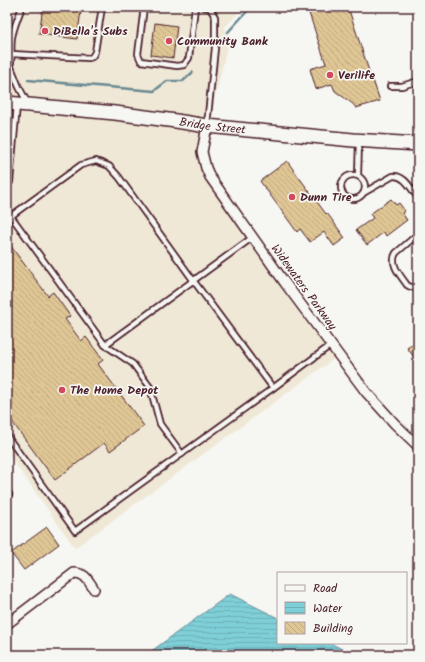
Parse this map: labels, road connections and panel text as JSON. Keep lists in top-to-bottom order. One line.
{"streets":{"main road":["Bridge Street"],"street":["Widewaters Parkway"]},"crossings":[["Bridge Street","Widewaters Parkway"]],"places":["DiBella's Subs","Community Bank","Verilife","Dunn Tire","The Home Depot"],"legend":["Road","Water","Building"]}
